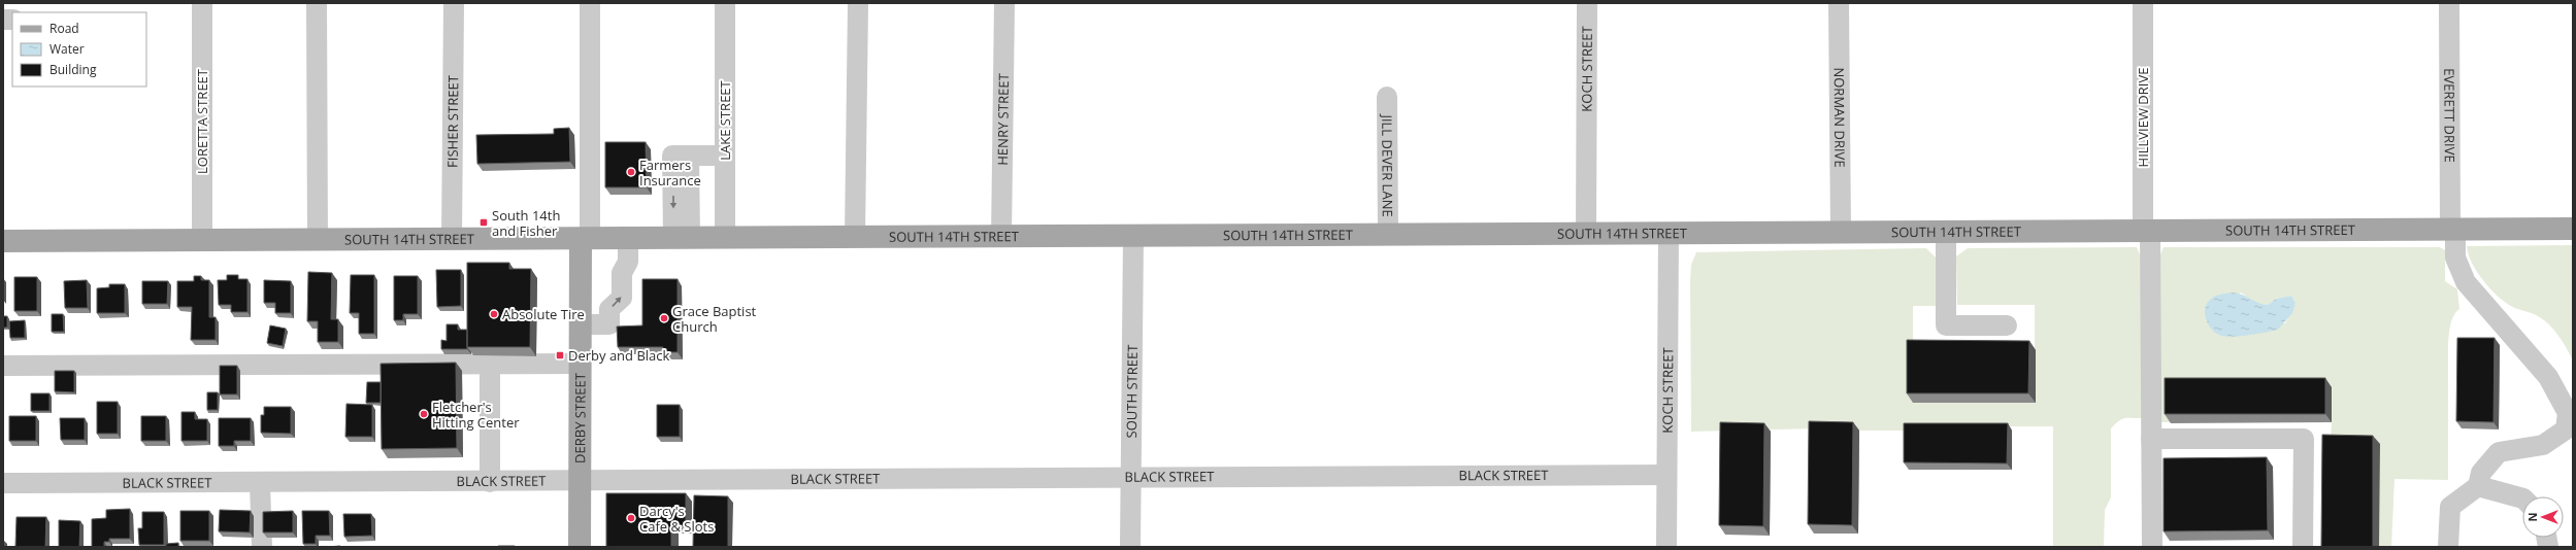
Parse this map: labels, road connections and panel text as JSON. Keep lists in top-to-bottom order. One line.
{"streets":{"main road":["SOUTH 14TH STREET","DERBY STREET"],"street":["KOCH STREET","EVERETT DRIVE","NORMAN DRIVE","HILLVIEW DRIVE","HENRY STREET","LAKE STREET","LORETTA STREET","FISHER STREET","JILL DEVER LANE","SOUTH STREET","BLACK STREET"]},"crossings":[["KOCH STREET","SOUTH 14TH STREET"],["KOCH STREET","BLACK STREET"],["EVERETT DRIVE","SOUTH 14TH STREET"],["NORMAN DRIVE","SOUTH 14TH STREET"],["HILLVIEW DRIVE","SOUTH 14TH STREET"],["HENRY STREET","SOUTH 14TH STREET"],["LAKE STREET","SOUTH 14TH STREET"],["LORETTA STREET","SOUTH 14TH STREET"],["FISHER STREET","SOUTH 14TH STREET"],["JILL DEVER LANE","SOUTH 14TH STREET"],["SOUTH 14TH STREET","SOUTH STREET"],["SOUTH 14TH STREET","DERBY STREET"],["SOUTH STREET","BLACK STREET"],["DERBY STREET","BLACK STREET"]],"places":{"other":["Farmers Insurance","Absolute Tire","Grace Baptist Church","Fletcher's Hitting Center","Darcy's Cafe & Slots"],"transit":["South 14th and Fisher","Derby and Black"]},"legend":["Road","Water","Building"],"north":"left"}
